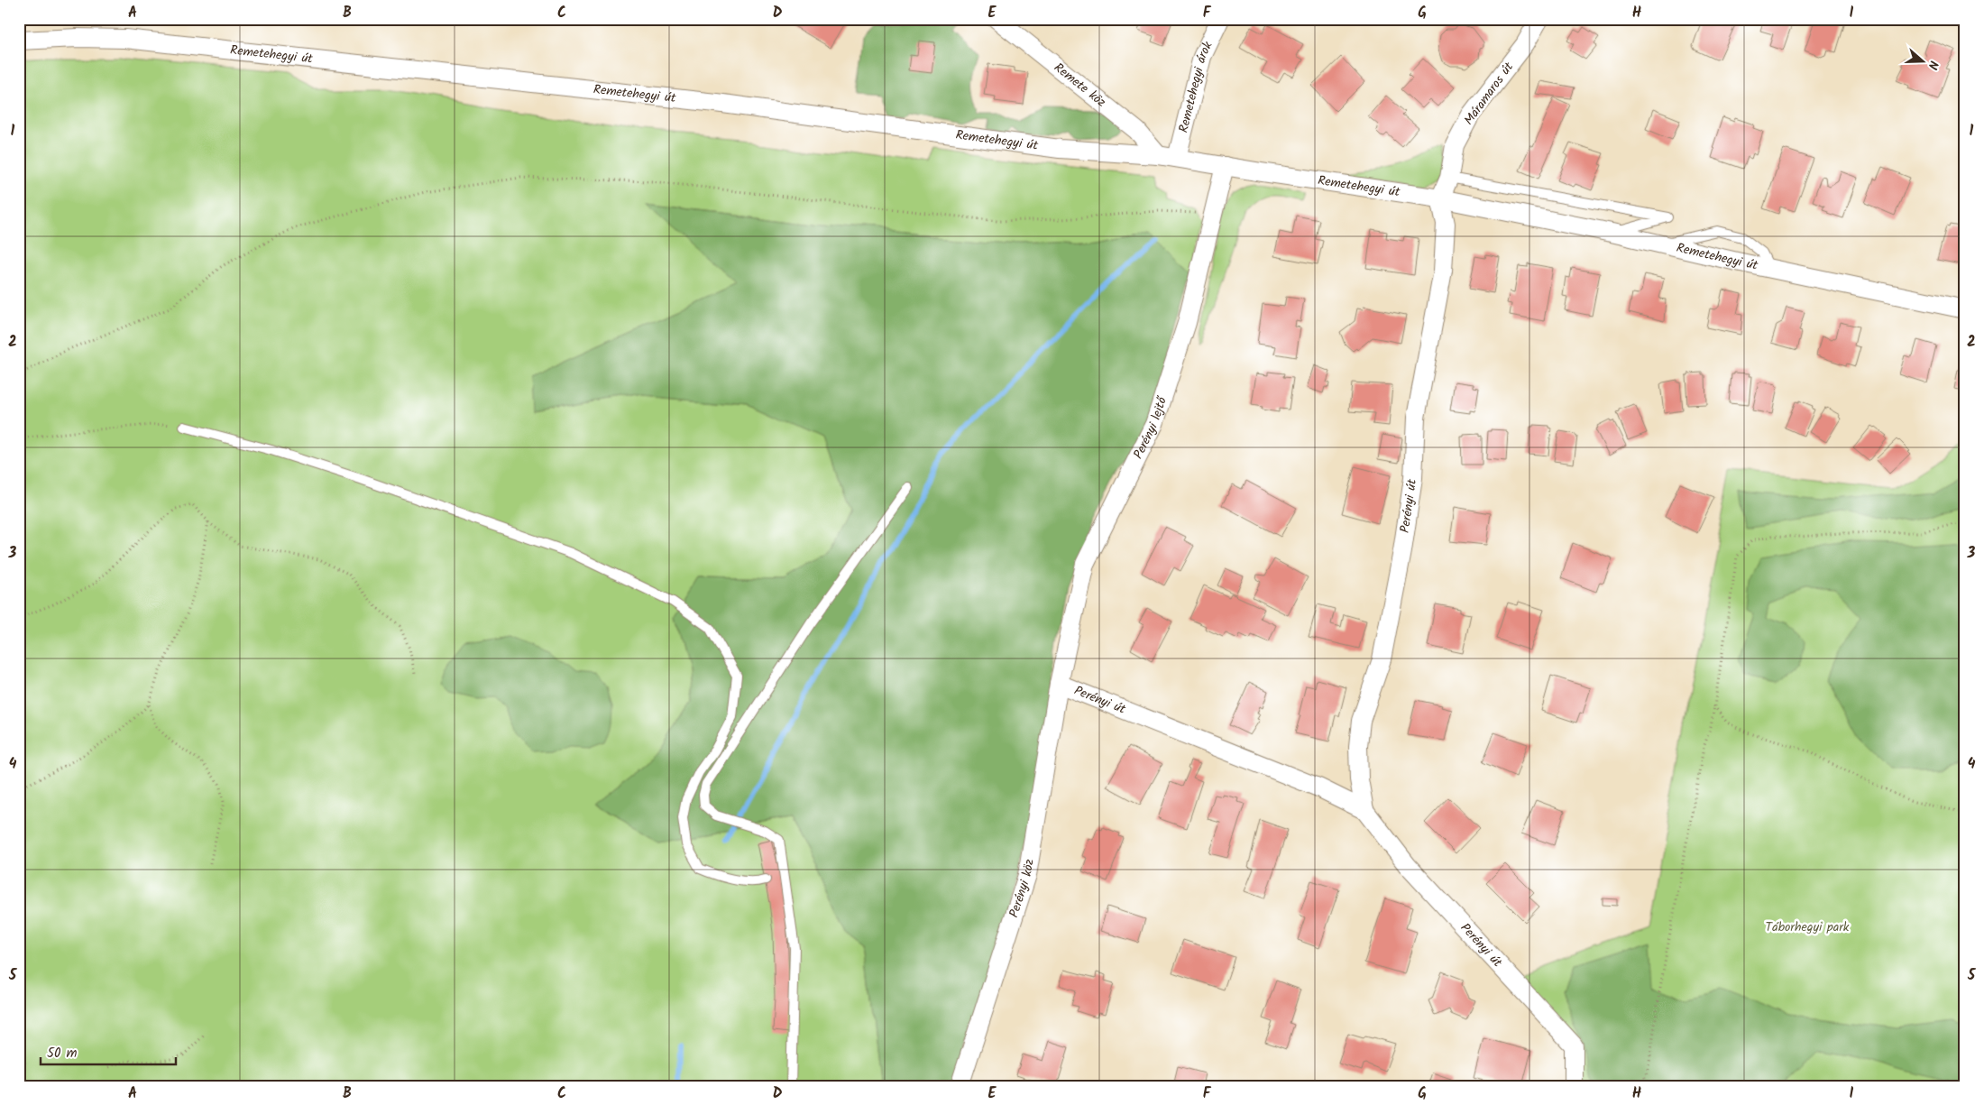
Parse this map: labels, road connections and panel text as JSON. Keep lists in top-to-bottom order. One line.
{"streets":{"street":["Remetehegyi út","Remete köz","Remetehegyi árok","Máramaros út","Perényi lejtő","Perényi út","Perényi köz"]},"crossings":[["Remetehegyi út","Remete köz"],["Remetehegyi út","Remetehegyi árok"],["Remetehegyi út","Máramaros út"],["Remetehegyi út","Perényi lejtő"],["Remetehegyi út","Perényi út"],["Máramaros út","Perényi út"],["Perényi lejtő","Perényi út"],["Perényi lejtő","Perényi köz"],["Perényi út","Perényi köz"]],"parks":["Táborhegyi park"],"scale_bar":"50 m","north":"right","grid":{"columns":["A","B","C","D","E","F","G","H","I"],"rows":["1","2","3","4","5"]}}
